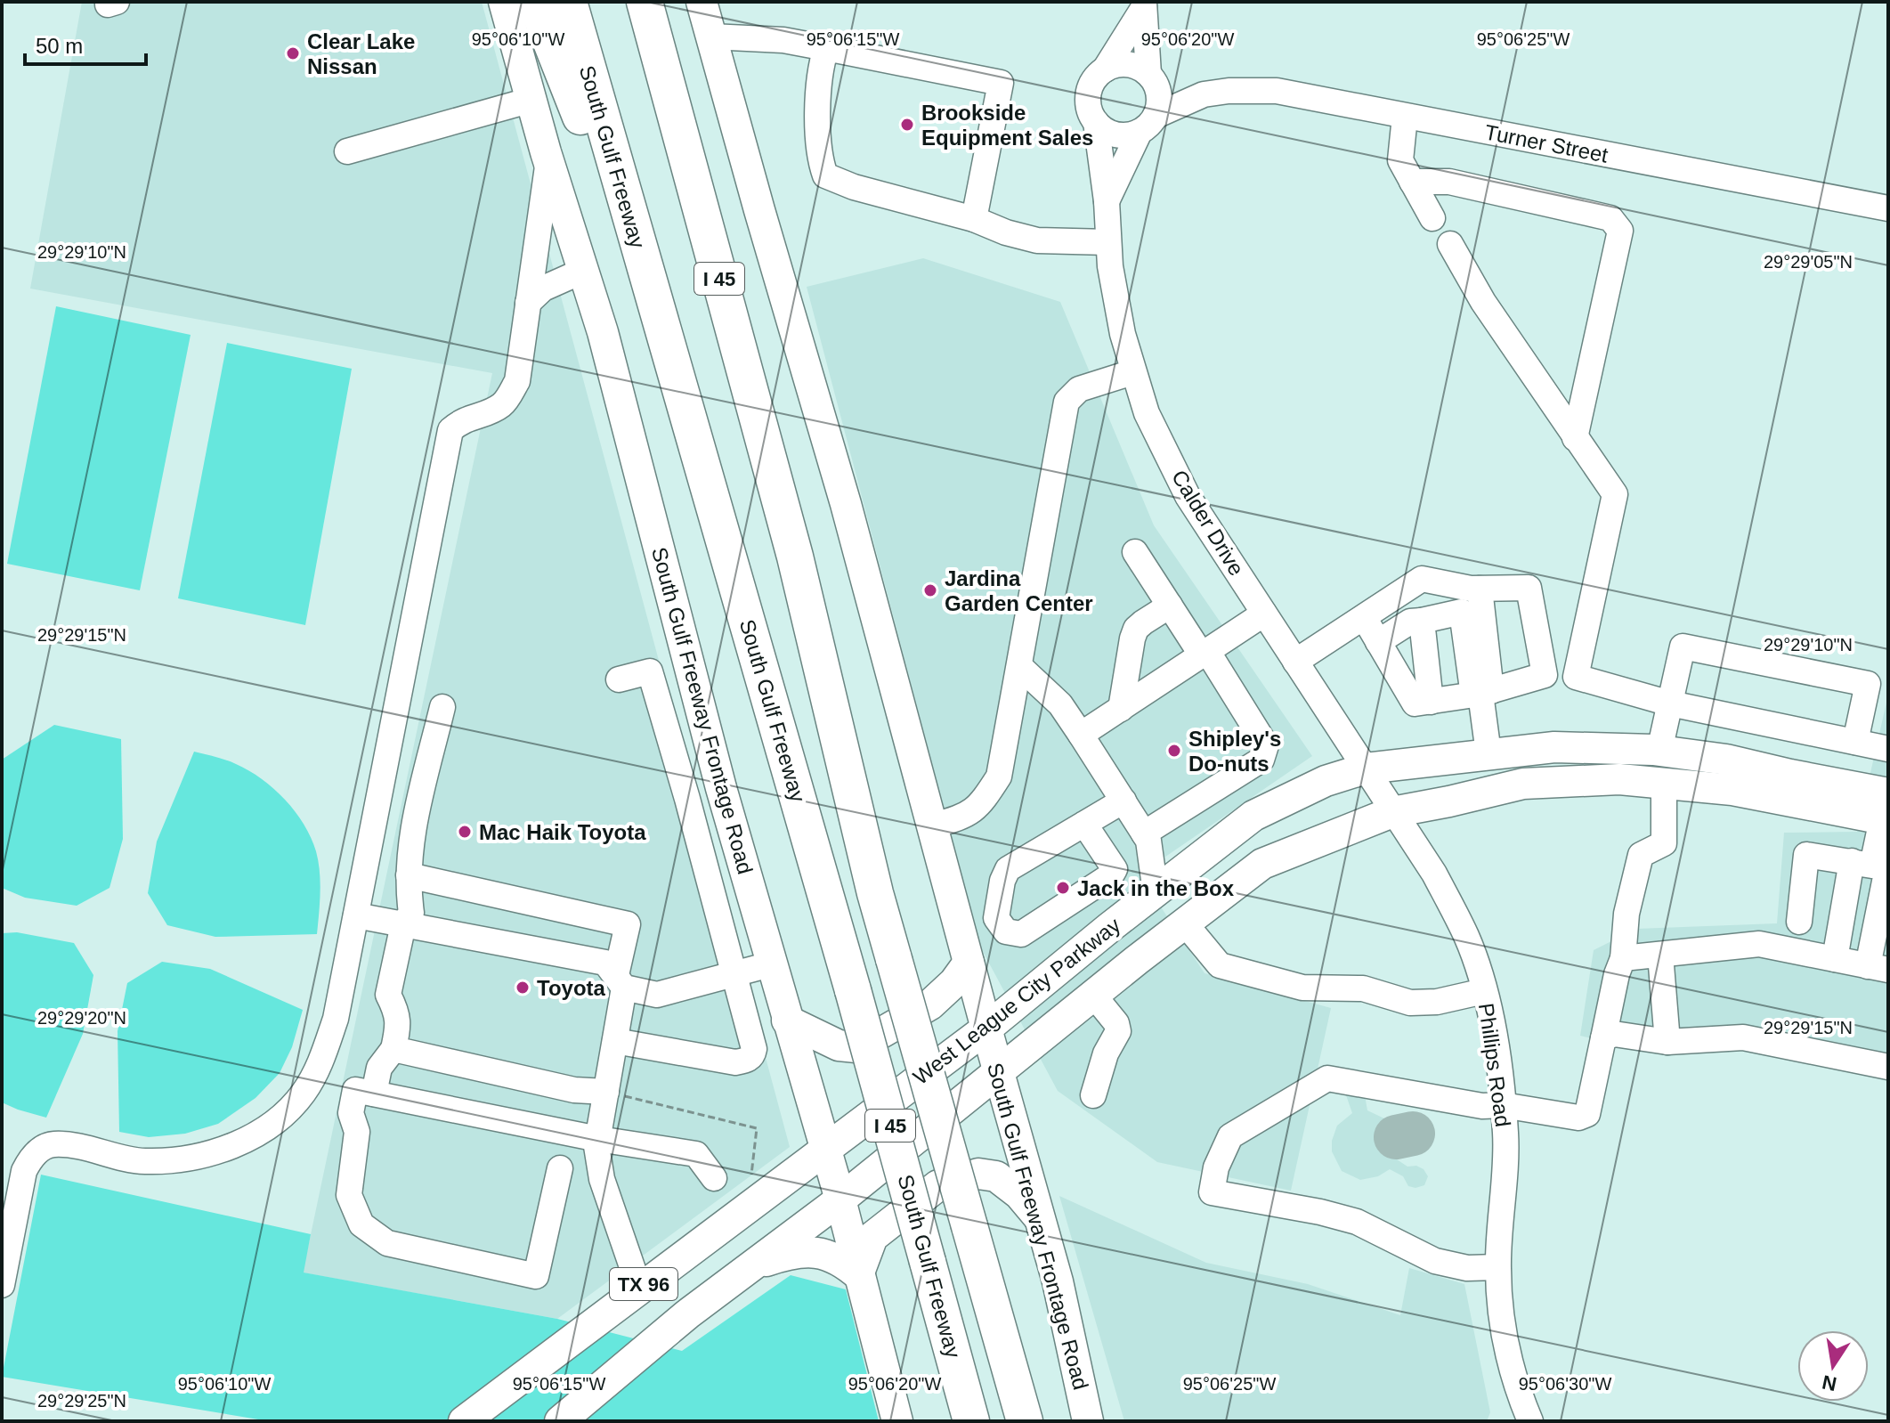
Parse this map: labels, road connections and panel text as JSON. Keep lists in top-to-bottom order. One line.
{"streets":{"highway":["South Gulf Freeway","I 45"],"main road":["South Gulf Freeway Frontage Road","West League City Parkway","TX 96"],"street":["Turner Street","Calder Drive","Phillips Road"]},"crossings":[["Turner Street","Calder Drive"],["Calder Drive","West League City Parkway"],["Calder Drive","Phillips Road"],["South Gulf Freeway Frontage Road","West League City Parkway"],["West League City Parkway","Phillips Road"]],"places":["Clear Lake Nissan","Brookside Equipment Sales","Jardina Garden Center","Shipley's Do-nuts","Mac Haik Toyota","Jack in the Box","Toyota"],"scale_bar":"50 m","north":"bottom","coordinates":["95°06'10\"W","95°06'15\"W","95°06'20\"W","95°06'25\"W","29°29'10\"N","29°29'05\"N","29°29'15\"N","29°29'20\"N","95°06'30\"W","29°29'25\"N"]}
